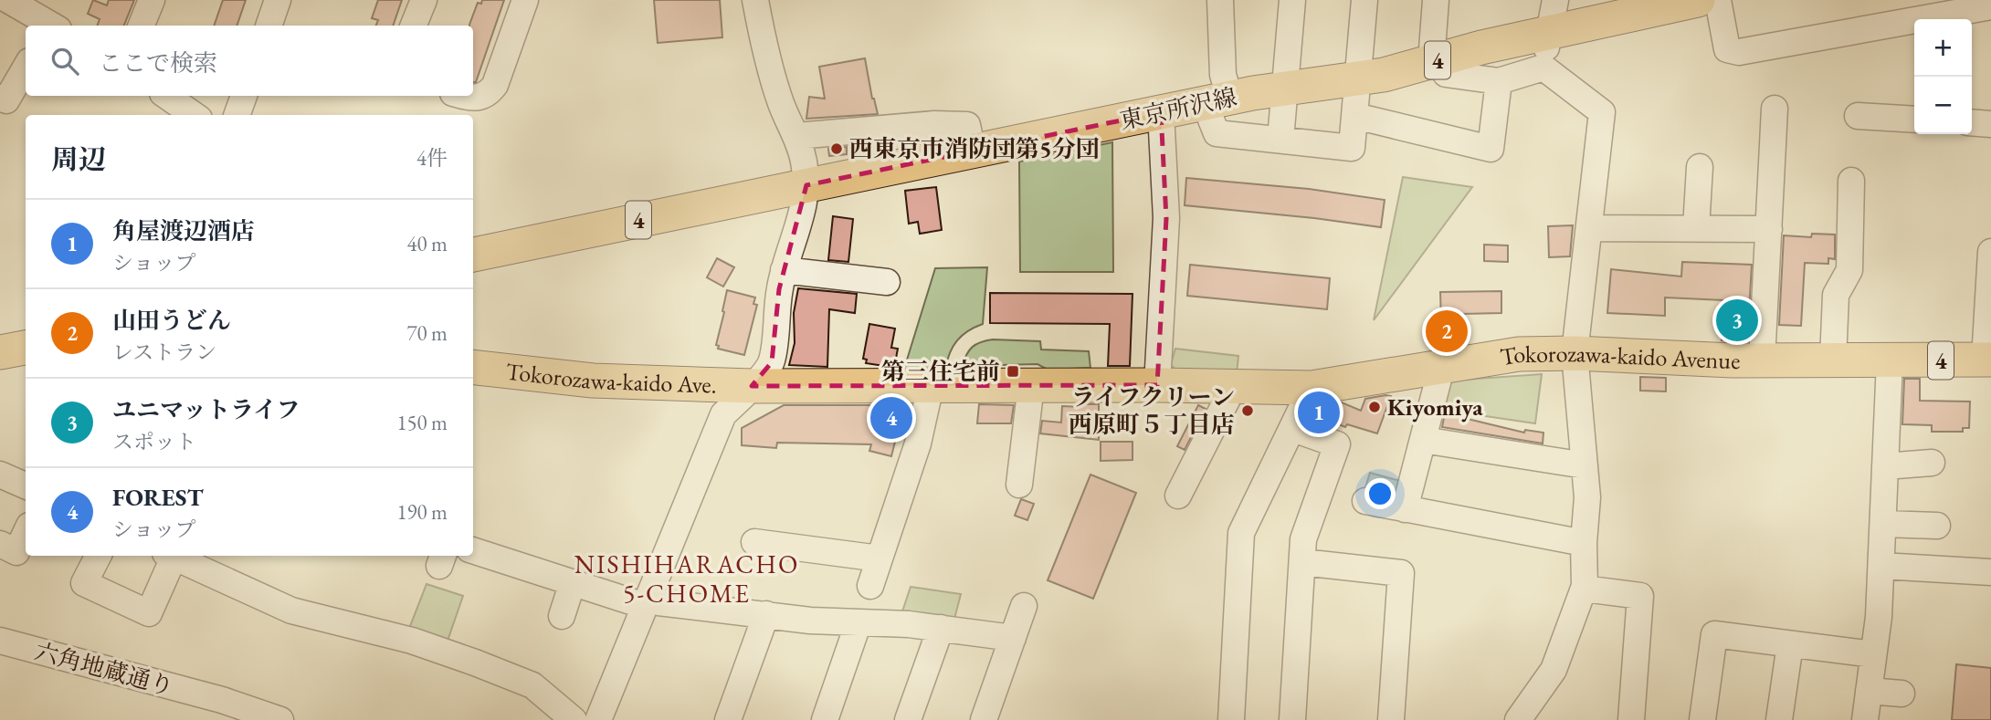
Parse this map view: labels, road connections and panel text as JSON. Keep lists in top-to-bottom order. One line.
{"streets":{"main road":["4","東京所沢線","Tokorozawa-kaido Avenue","Tokorozawa-kaido Ave."],"street":["六角地蔵通り"]},"crossings":[["Tokorozawa-kaido Avenue","Tokorozawa-kaido Ave."]],"districts":["NISHIHARACHO 5-CHOME"],"places":{"other":["西東京市消防団第5分団","Kiyomiya","ライフクリーン 西原町５丁目店"],"transit":["第三住宅前"]},"page":{"map_buttons":["+","−"],"search":"ここで検索","heading":["周辺","4件"],"list":[{"mark":"1","name":"角屋渡辺酒店","note":"ショップ","value":"40 m"},{"mark":"2","name":"山田うどん","note":"レストラン","value":"70 m"},{"mark":"3","name":"ユニマットライフ","note":"スポット","value":"150 m"},{"mark":"4","name":"FOREST","note":"ショップ","value":"190 m"}],"pins":["3","2","1","4"]}}
